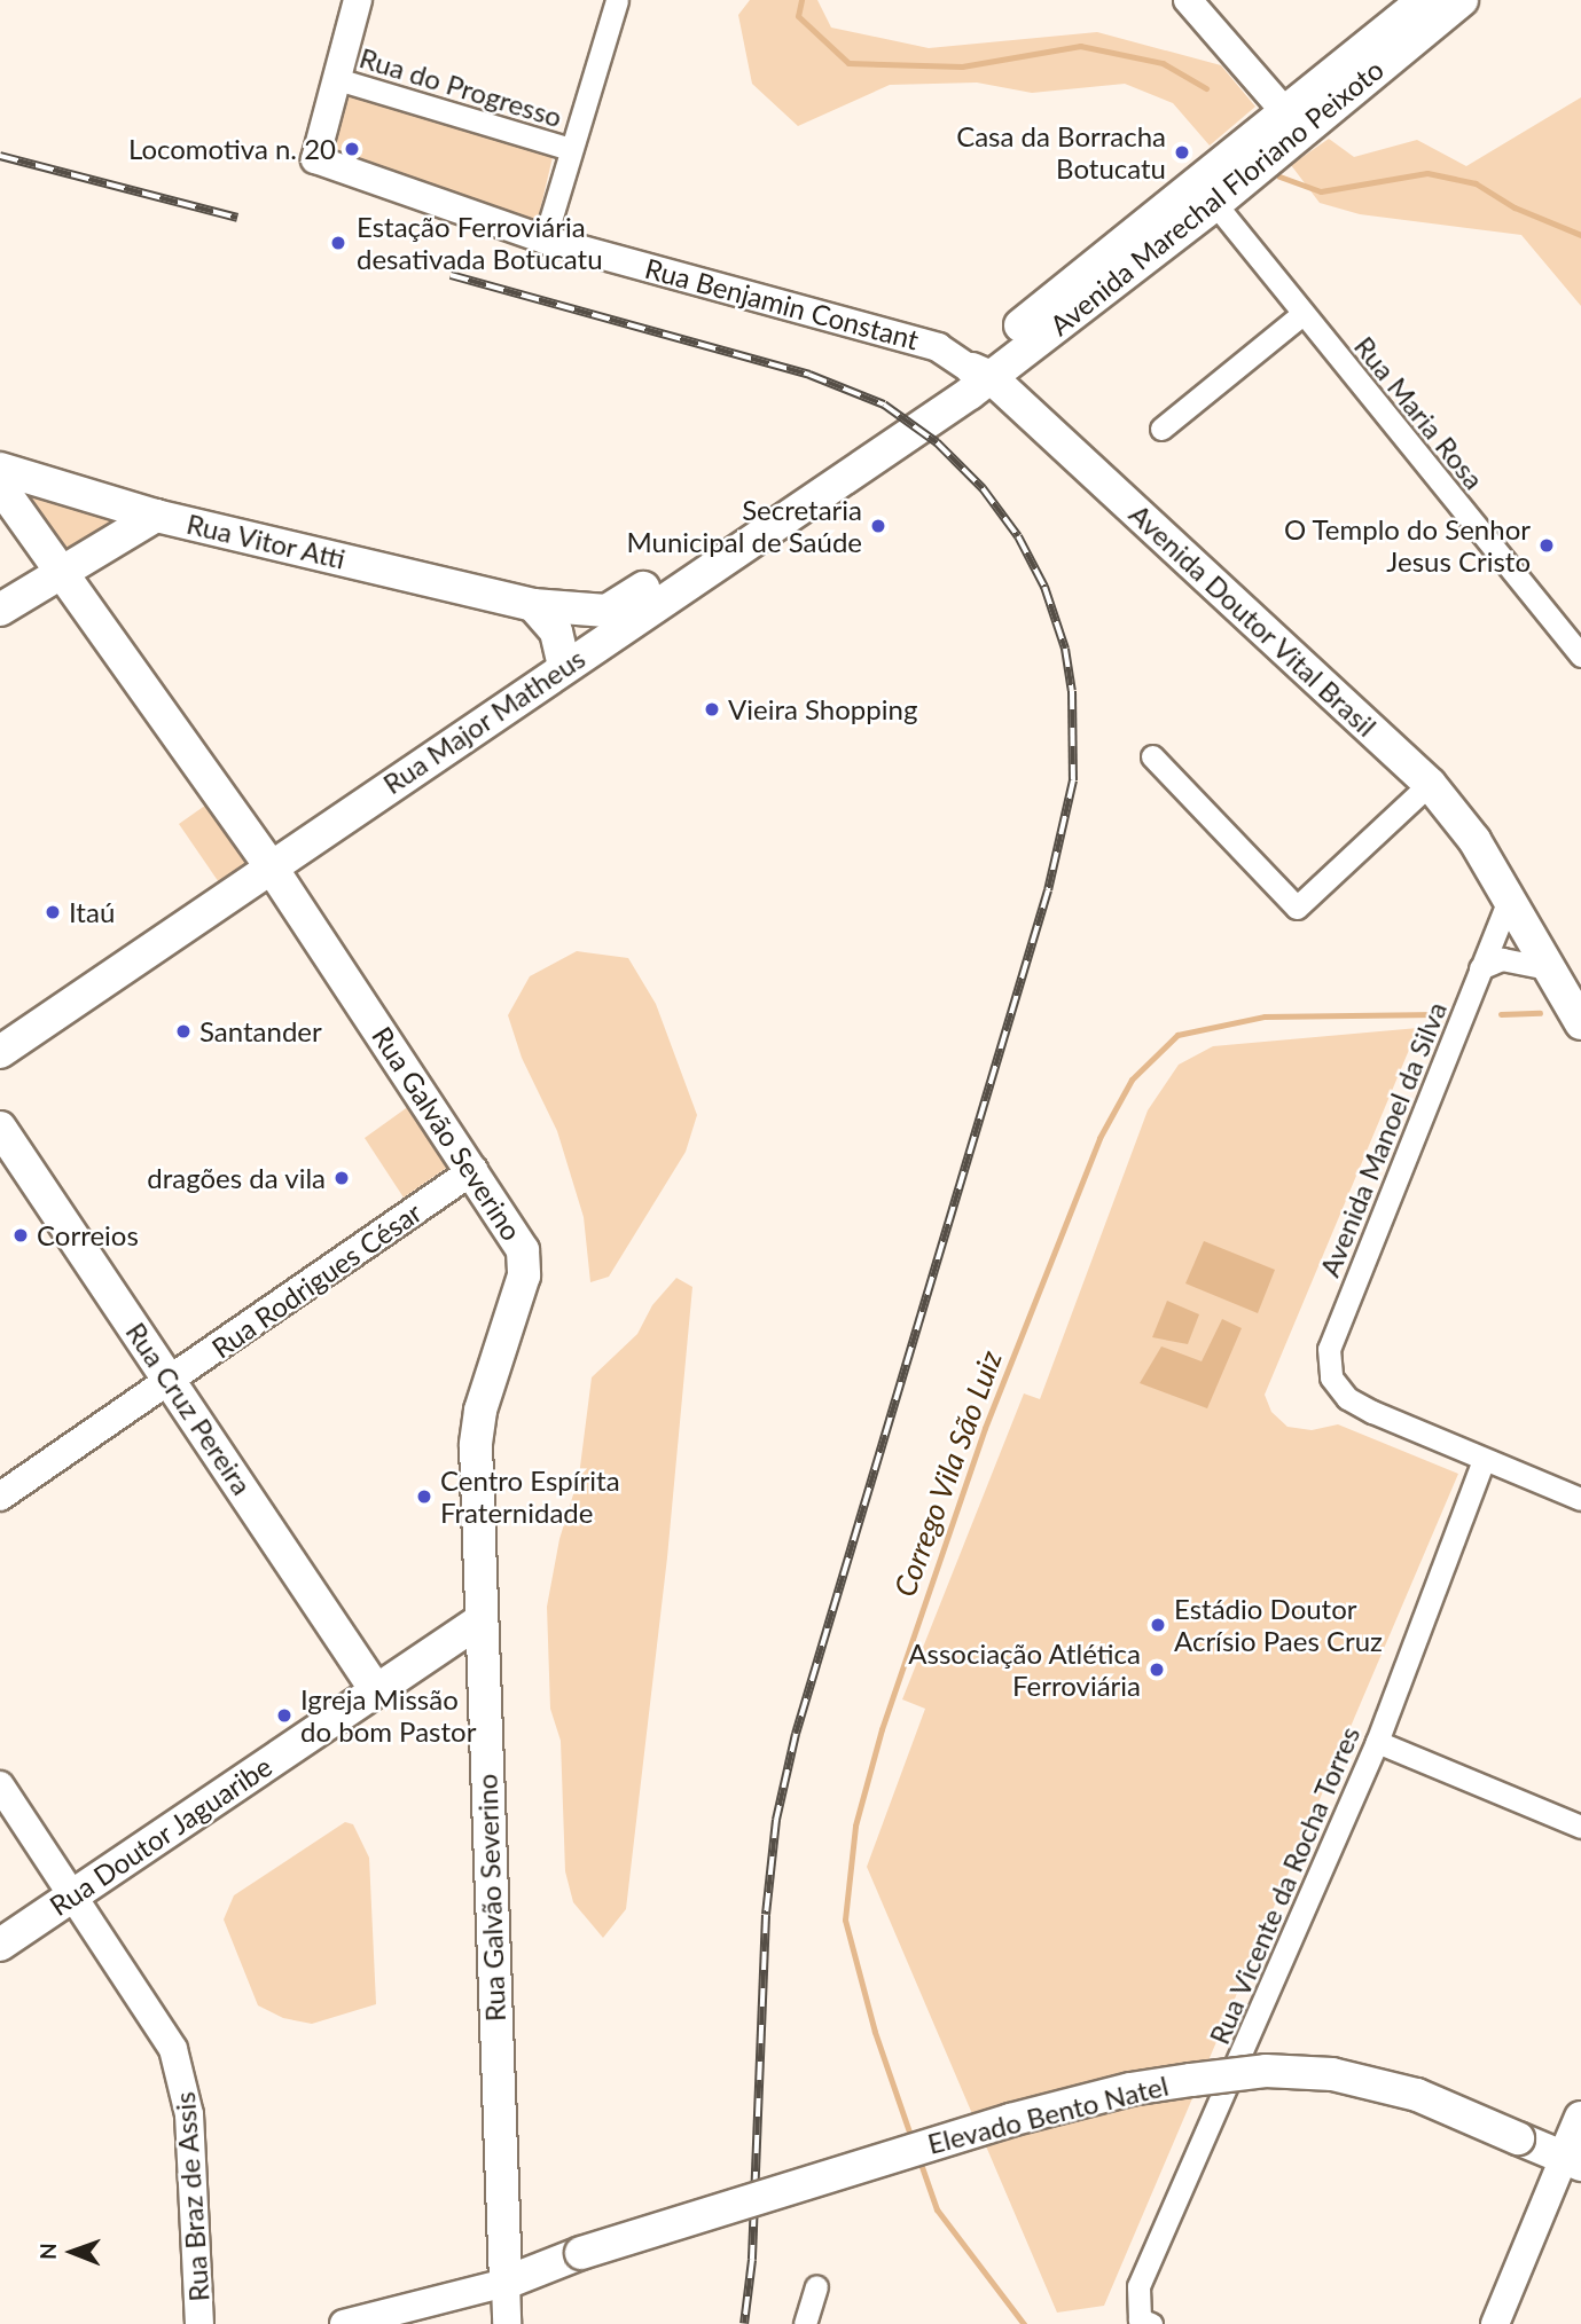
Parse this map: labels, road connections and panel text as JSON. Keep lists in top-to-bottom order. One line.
{"streets":{"main road":["Avenida Marechal Floriano Peixoto","Rua Vitor Atti","Avenida Doutor Vital Brasil","Rua Major Matheus","Rua Galvão Severino","Rua Cruz Pereira","Rua Doutor Jaguaribe","Elevado Bento Natel"],"street":["Rua do Progresso","Rua Benjamin Constant","Rua Maria Rosa","Avenida Manoel da Silva","Rua Rodrigues César","Rua Vicente da Rocha Torres","Rua Braz de Assis"]},"crossings":[["Rua do Progresso","Rua Benjamin Constant"],["Avenida Marechal Floriano Peixoto","Rua Benjamin Constant"],["Avenida Marechal Floriano Peixoto","Rua Maria Rosa"],["Avenida Marechal Floriano Peixoto","Avenida Doutor Vital Brasil"],["Avenida Marechal Floriano Peixoto","Rua Major Matheus"],["Rua Benjamin Constant","Avenida Doutor Vital Brasil"],["Rua Benjamin Constant","Rua Major Matheus"],["Rua Vitor Atti","Rua Major Matheus"],["Avenida Doutor Vital Brasil","Rua Major Matheus"],["Avenida Doutor Vital Brasil","Avenida Manoel da Silva"],["Rua Major Matheus","Rua Galvão Severino"],["Rua Galvão Severino","Rua Rodrigues César"],["Rua Galvão Severino","Rua Doutor Jaguaribe"],["Rua Galvão Severino","Elevado Bento Natel"],["Avenida Manoel da Silva","Rua Vicente da Rocha Torres"],["Rua Rodrigues César","Rua Cruz Pereira"],["Rua Cruz Pereira","Rua Doutor Jaguaribe"],["Rua Doutor Jaguaribe","Rua Braz de Assis"]],"water":["Corrego Vila São Luiz"],"places":["Locomotiva n. 20","Casa da Borracha Botucatu","Estação Ferroviária desativada Botucatu","Secretaria Municipal de Saúde","O Templo do Senhor Jesus Cristo","Vieira Shopping","Itaú","Santander","dragões da vila","Correios","Centro Espírita Fraternidade","Estádio Doutor Acrísio Paes Cruz","Associação Atlética Ferroviária","Igreja Missão do bom Pastor"],"north":"left"}
